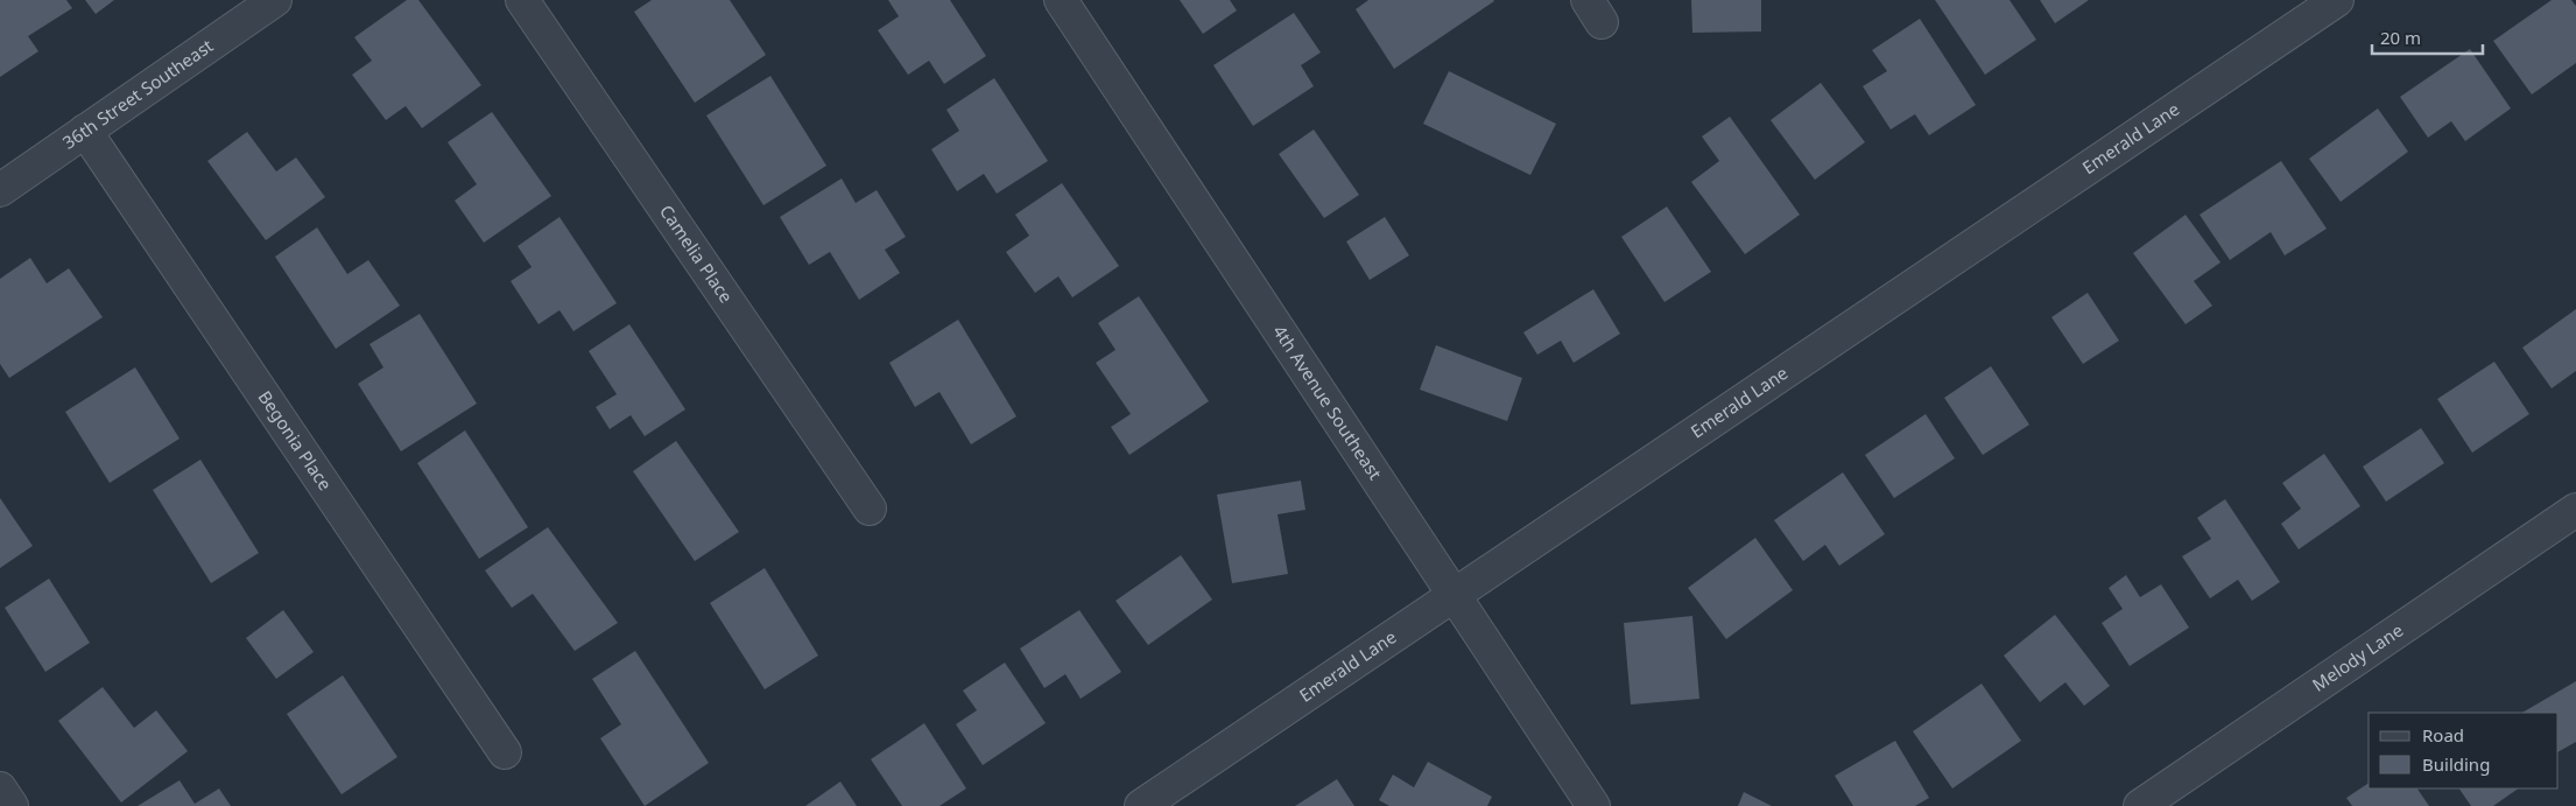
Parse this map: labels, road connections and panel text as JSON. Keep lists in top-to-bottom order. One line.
{"streets":{"street":["36th Street Southeast","Emerald Lane","Camelia Place","4th Avenue Southeast","Begonia Place","Melody Lane"]},"crossings":[["36th Street Southeast","Begonia Place"],["Emerald Lane","4th Avenue Southeast"]],"legend":["Road","Building"],"scale_bar":"20 m"}
